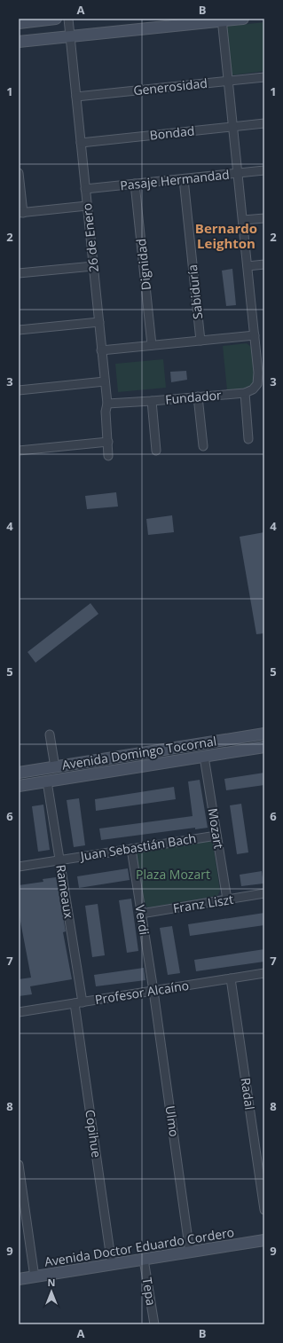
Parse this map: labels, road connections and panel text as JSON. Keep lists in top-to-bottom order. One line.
{"streets":{"main road":["Avenida Domingo Tocornal","Avenida Doctor Eduardo Cordero"],"street":["Generosidad","Bondad","Pasaje Hermandad","26 de Enero","Dignidad","Sabiduría","Fundador","Mozart","Juan Sebastián Bach","Rameaux","Franz Liszt","Verdi","Profesor Alcaíno","Radal","Ulmo","Copihue","Tepa"]},"crossings":[["Generosidad","26 de Enero"],["Bondad","26 de Enero"],["Pasaje Hermandad","26 de Enero"],["Pasaje Hermandad","Dignidad"],["Pasaje Hermandad","Sabiduría"],["26 de Enero","Fundador"],["Avenida Domingo Tocornal","Mozart"],["Avenida Domingo Tocornal","Rameaux"],["Mozart","Juan Sebastián Bach"],["Mozart","Franz Liszt"],["Juan Sebastián Bach","Rameaux"],["Juan Sebastián Bach","Verdi"],["Rameaux","Profesor Alcaíno"],["Rameaux","Copihue"],["Franz Liszt","Verdi"],["Verdi","Profesor Alcaíno"],["Verdi","Ulmo"],["Profesor Alcaíno","Radal"],["Profesor Alcaíno","Ulmo"],["Profesor Alcaíno","Copihue"],["Ulmo","Avenida Doctor Eduardo Cordero"],["Copihue","Avenida Doctor Eduardo Cordero"],["Avenida Doctor Eduardo Cordero","Tepa"]],"districts":["Bernardo Leighton"],"parks":["Plaza Mozart"],"north":"top","grid":{"columns":["A","B"],"rows":["1","2","3","4","5","6","7","8","9"]}}
